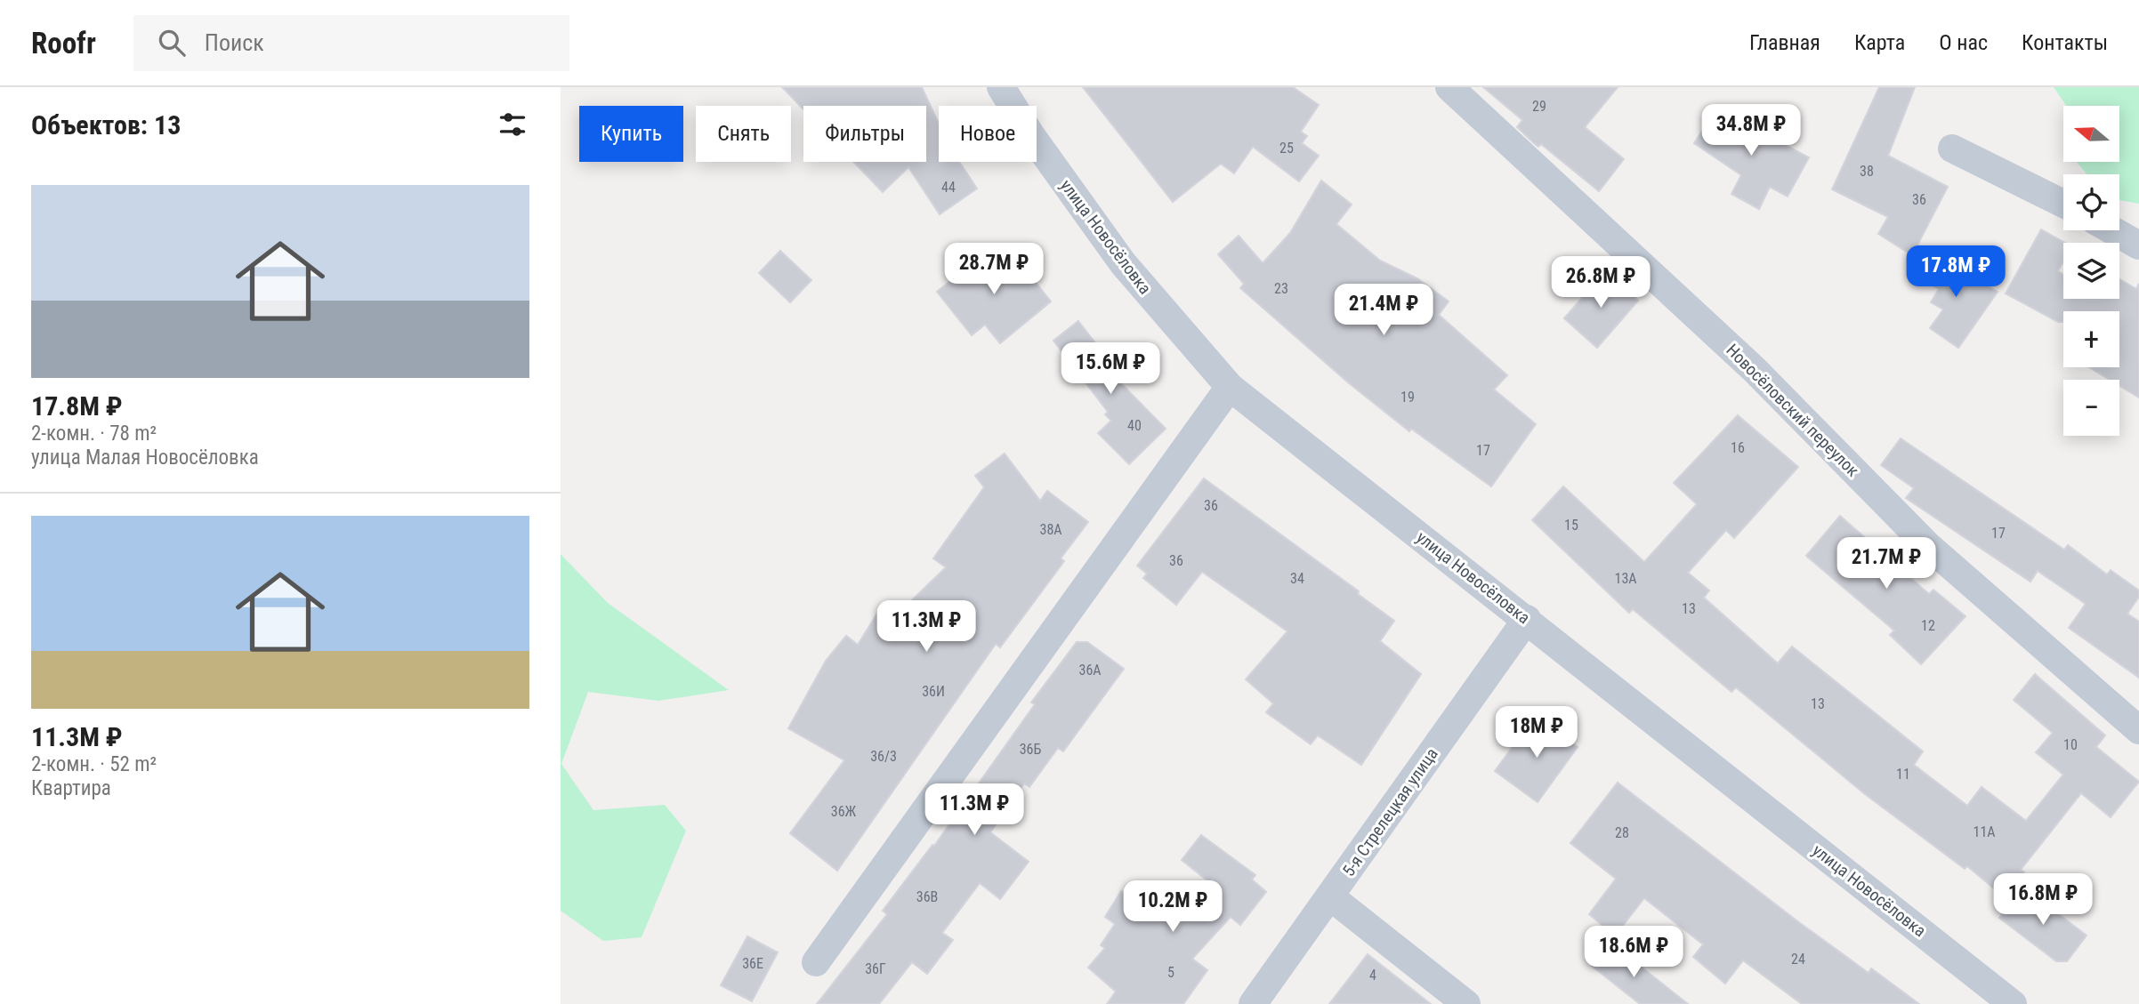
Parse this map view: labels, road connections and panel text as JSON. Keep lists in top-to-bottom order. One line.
{"streets":{"street":["улица Новосёловка","Новосёловский переулок","5-я Стрелецкая улица"]},"crossings":[["улица Новосёловка","5-я Стрелецкая улица"]],"house_numbers":["29","25","38","44","36","23","19","40","16","17","36","15","38А","17","36","34","13А","13","12","36А","36И","13","10","36Б","36/3","11","36Ж","11А","28","36В","24","36Е","36Г","5","4"],"north":"left","page":{"header":"Roofr","search":"Поиск","nav":["Главная","Карта","О нас","Контакты"],"heading":"Объектов: 13","price":["34.8M ₽","28.7M ₽","17.8M ₽","26.8M ₽","21.4M ₽","15.6M ₽","21.7M ₽","11.3M ₽","18M ₽","11.3M ₽","16.8M ₽","10.2M ₽","18.6M ₽"],"map_buttons":["+","−"],"chip":["Купить","Снять","Фильтры","Новое"],"list":[{"name":"17.8M ₽","note":"2-комн. · 78 m² · улица Малая Новосёловка"},{"name":"11.3M ₽","note":"2-комн. · 52 m² · Квартира"}]}}
